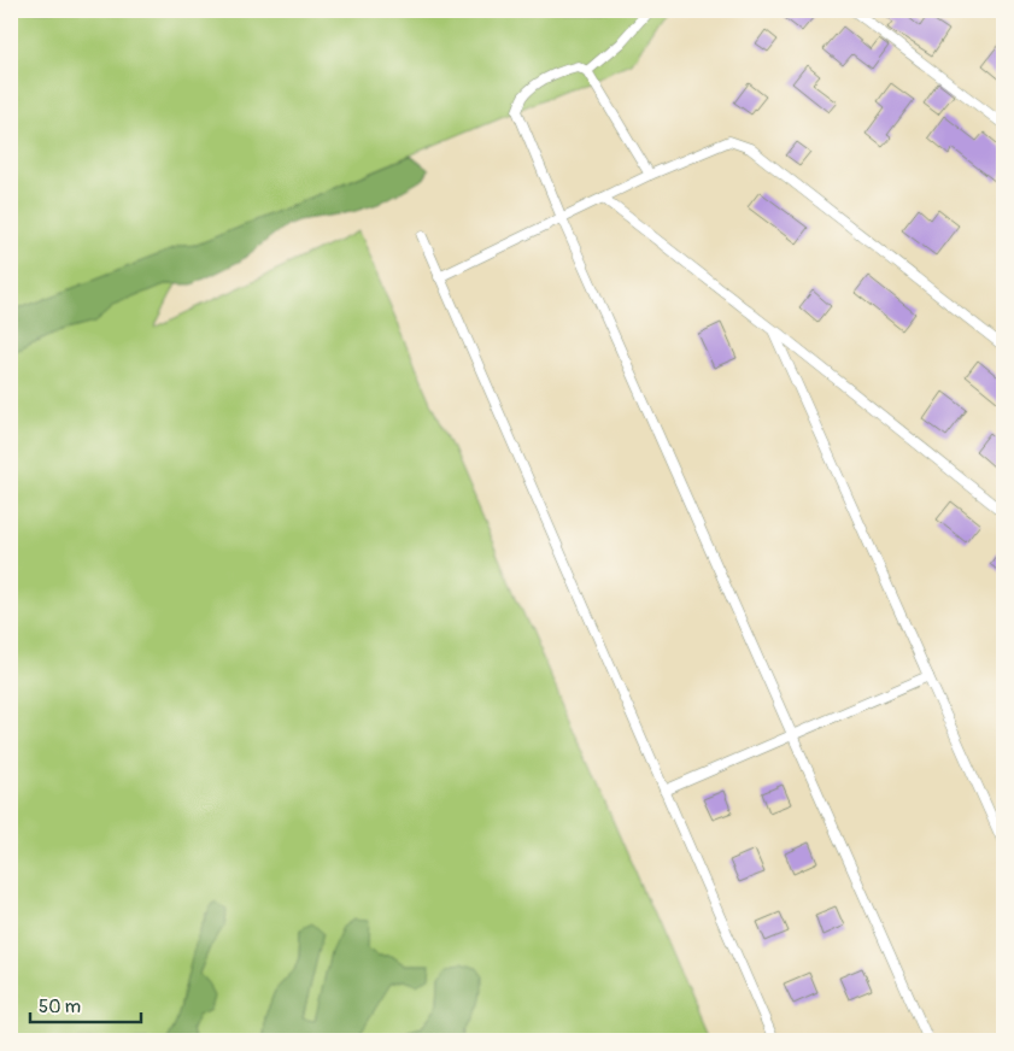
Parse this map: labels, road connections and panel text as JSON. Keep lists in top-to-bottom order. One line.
{"scale_bar":"50 m"}
